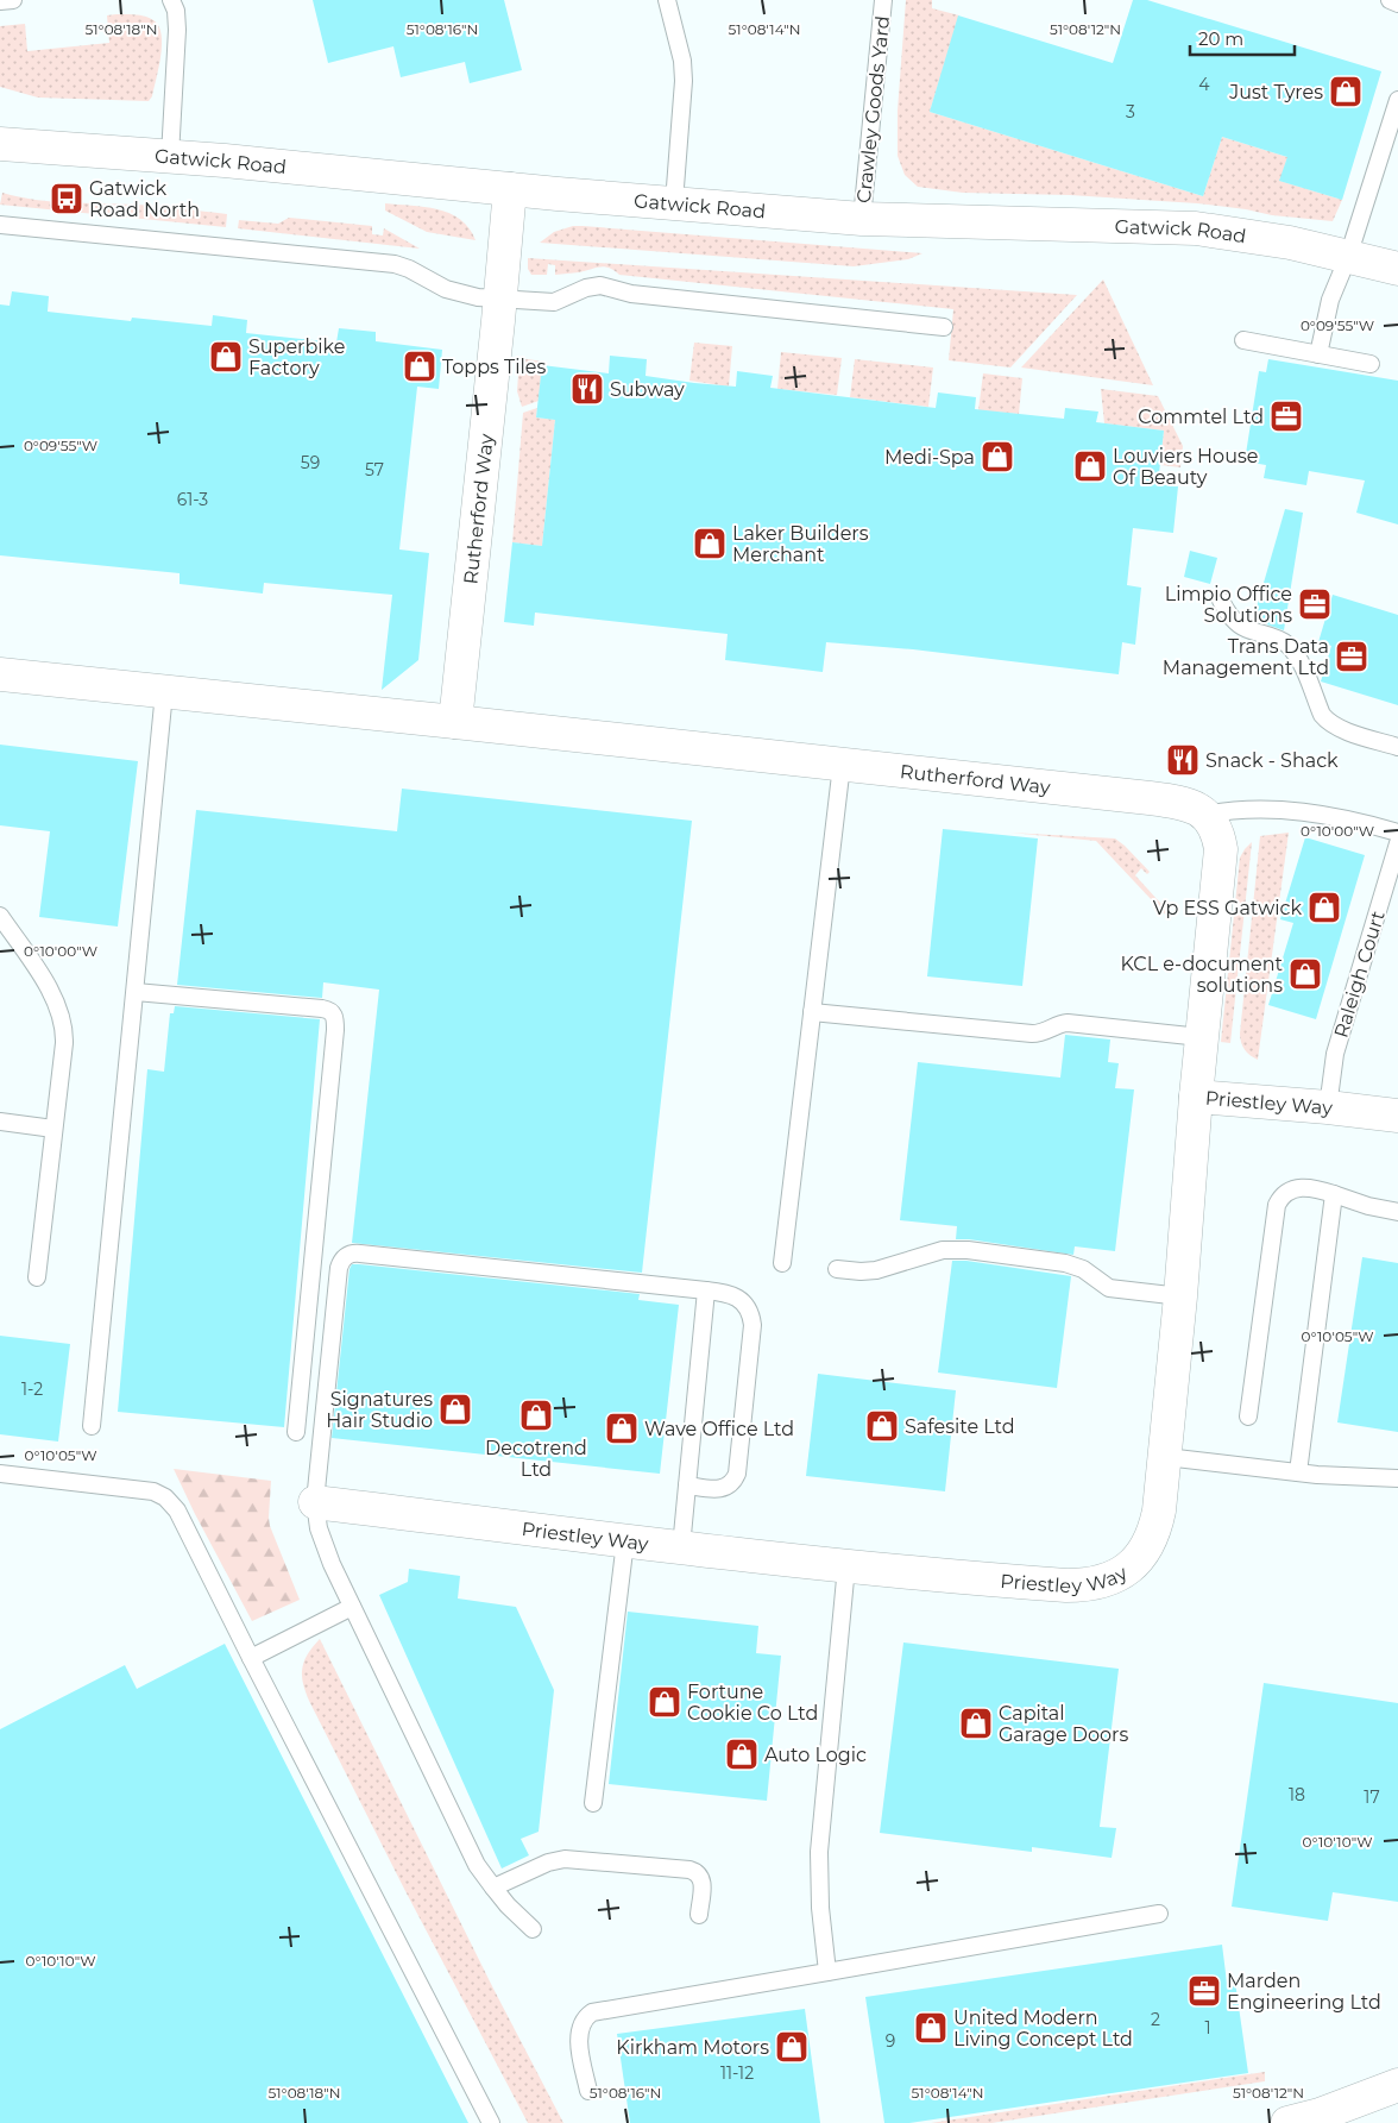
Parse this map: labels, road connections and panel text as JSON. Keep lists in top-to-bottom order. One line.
{"streets":{"street":["Gatwick Road","Rutherford Way","Priestley Way"],"lane":["Crawley Goods Yard","Raleigh Court"]},"crossings":[["Crawley Goods Yard","Gatwick Road"],["Gatwick Road","Rutherford Way"],["Raleigh Court","Priestley Way"]],"places":{"shop":["Just Tyres","Superbike Factory","Topps Tiles","Medi-Spa","Louviers House Of Beauty","Laker Builders Merchant","Vp ESS Gatwick","KCL e-document solutions","Signatures Hair Studio","Decotrend Ltd","Safesite Ltd","Wave Office Ltd","Fortune Cookie Co Ltd","Capital Garage Doors","Auto Logic","United Modern Living Concept Ltd","Kirkham Motors"],"bus stop":["Gatwick Road North"],"restaurant":["Subway","Snack - Shack"],"office":["Commtel Ltd","Limpio Office Solutions","Trans Data Management Ltd","Marden Engineering Ltd"]},"house_numbers":["4","3","59","57","61-3","1-2","18","17","2","1","9","11-12"],"scale_bar":"20 m","coordinates":["51°08'18\"N","51°08'16\"N","51°08'14\"N","51°08'12\"N","0°09'55\"W","0°10'00\"W","0°10'05\"W","0°10'10\"W"]}
